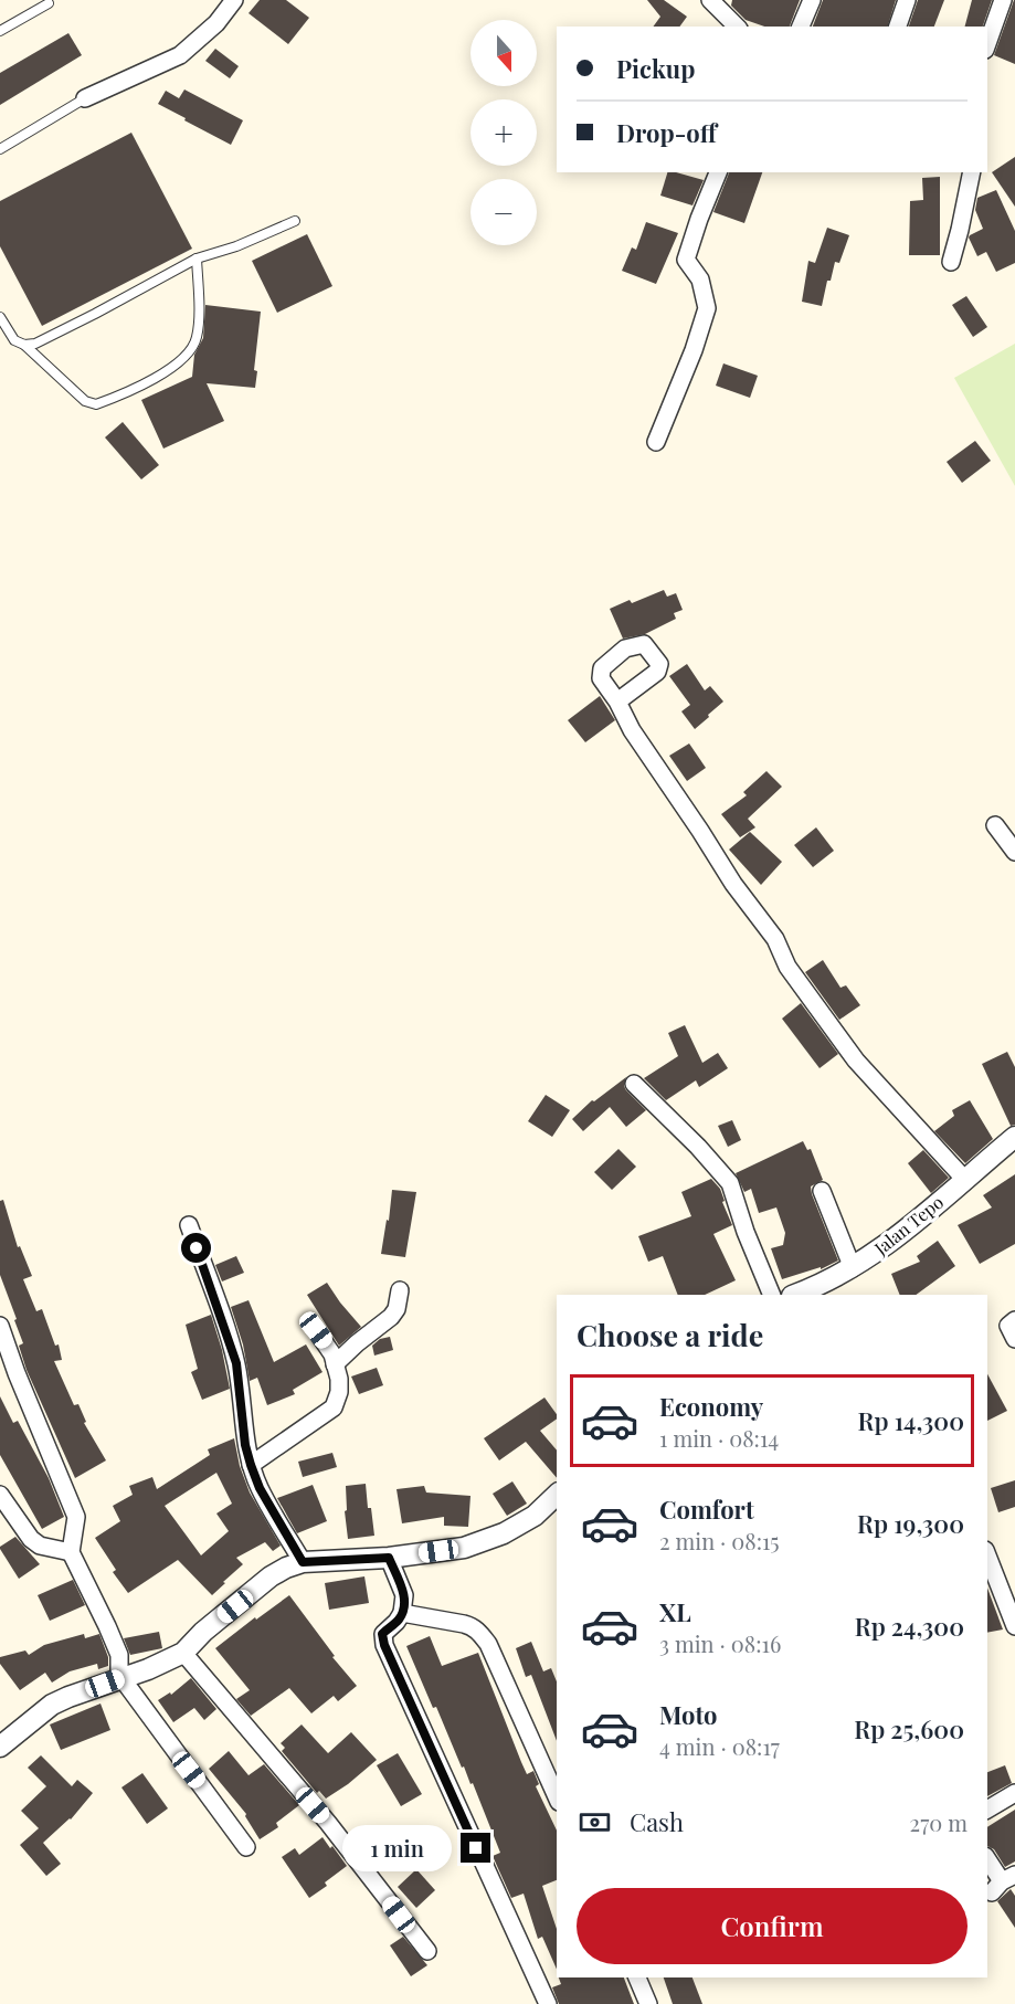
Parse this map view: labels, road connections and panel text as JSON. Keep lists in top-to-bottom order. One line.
{"streets":{"street":["Jalan Tepo"]},"north":"bottom","page":{"map_buttons":["+","−"],"banner":["Pickup","Drop-off"],"heading":"Choose a ride","list":[{"name":"Economy","note":"1 min · 08:14","value":"Rp 14,300"},{"name":"Comfort","note":"2 min · 08:15","value":"Rp 19,300"},{"name":"XL","note":"3 min · 08:16","value":"Rp 24,300"},{"name":"Moto","note":"4 min · 08:17","value":"Rp 25,600"}],"pay":["Cash","270 m"],"bubble":"1 min","buttons":"Confirm"}}
